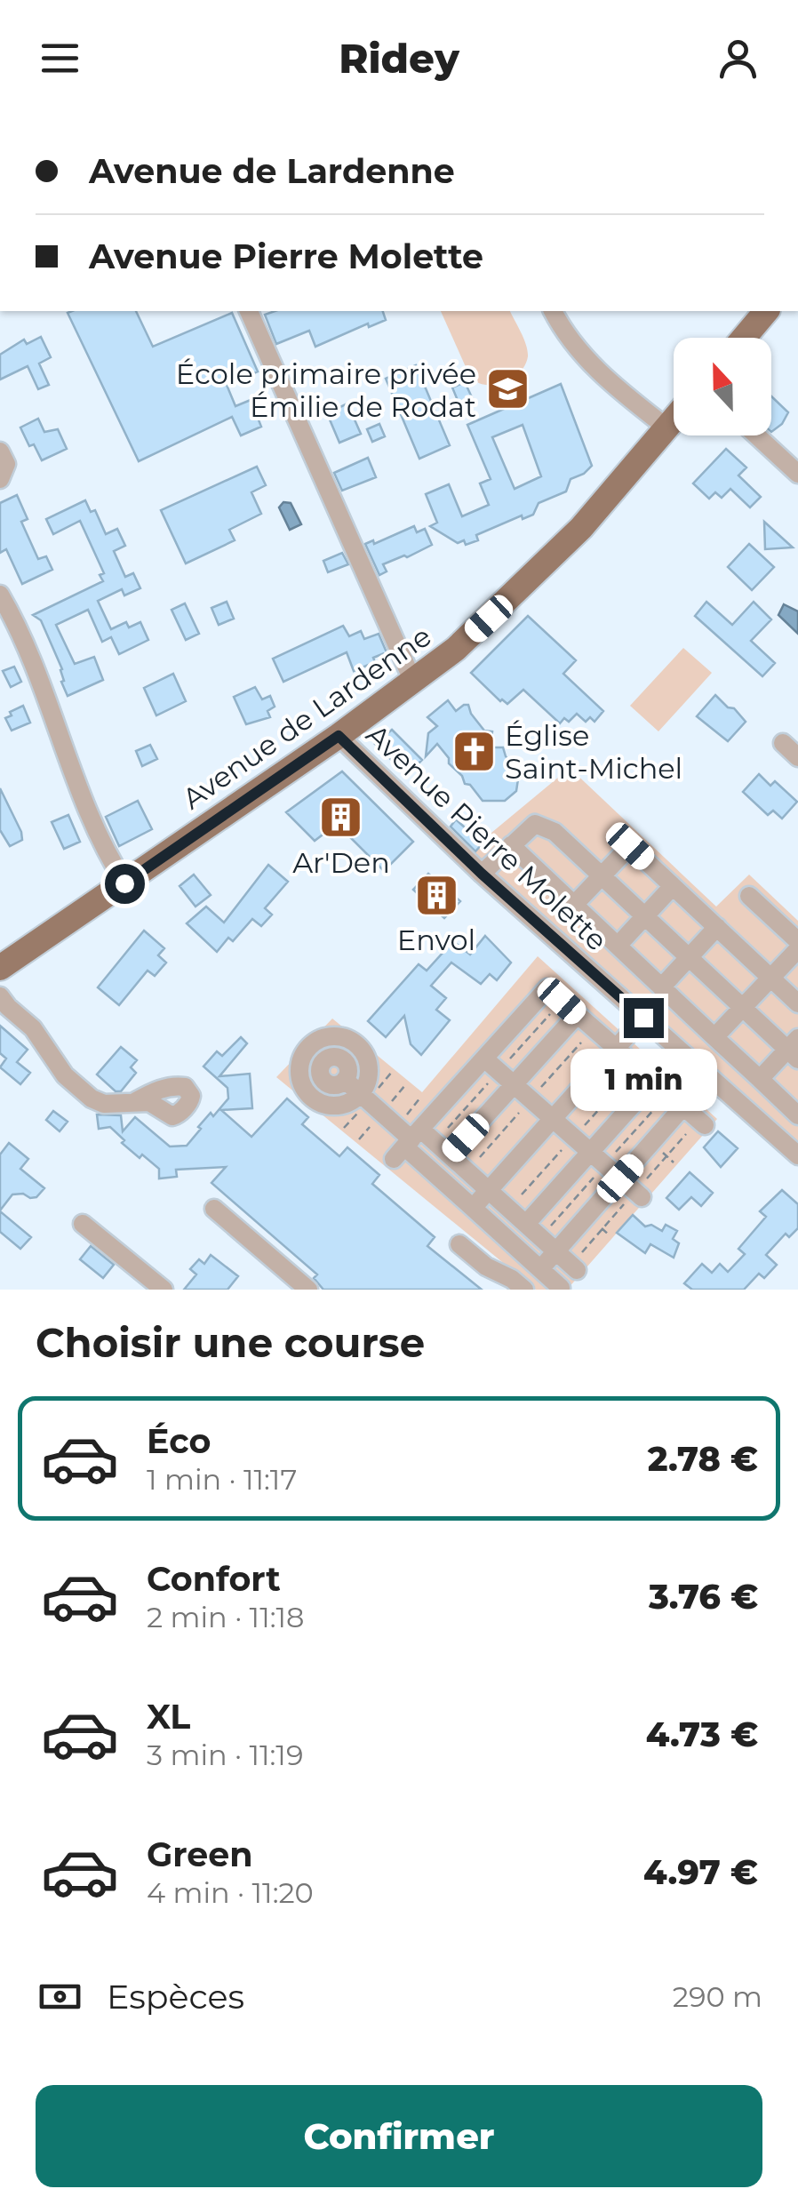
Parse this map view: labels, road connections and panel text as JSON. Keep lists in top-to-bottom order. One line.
{"streets":{"main road":["Avenue de Lardenne"],"street":["Avenue Pierre Molette"]},"crossings":[["Avenue de Lardenne","Avenue Pierre Molette"]],"places":{"school or university":["École primaire privée Émilie de Rodat"],"church":["Église Saint-Michel"],"building":["Ar'Den","Envol"]},"north":"top","page":{"header":"Ridey","banner":["Avenue de Lardenne","Avenue Pierre Molette"],"bubble":"1 min","heading":"Choisir une course","list":[{"name":"Éco","note":"1 min · 11:17","value":"2.78 €"},{"name":"Confort","note":"2 min · 11:18","value":"3.76 €"},{"name":"XL","note":"3 min · 11:19","value":"4.73 €"},{"name":"Green","note":"4 min · 11:20","value":"4.97 €"}],"pay":["Espèces","290 m"],"buttons":"Confirmer"}}
